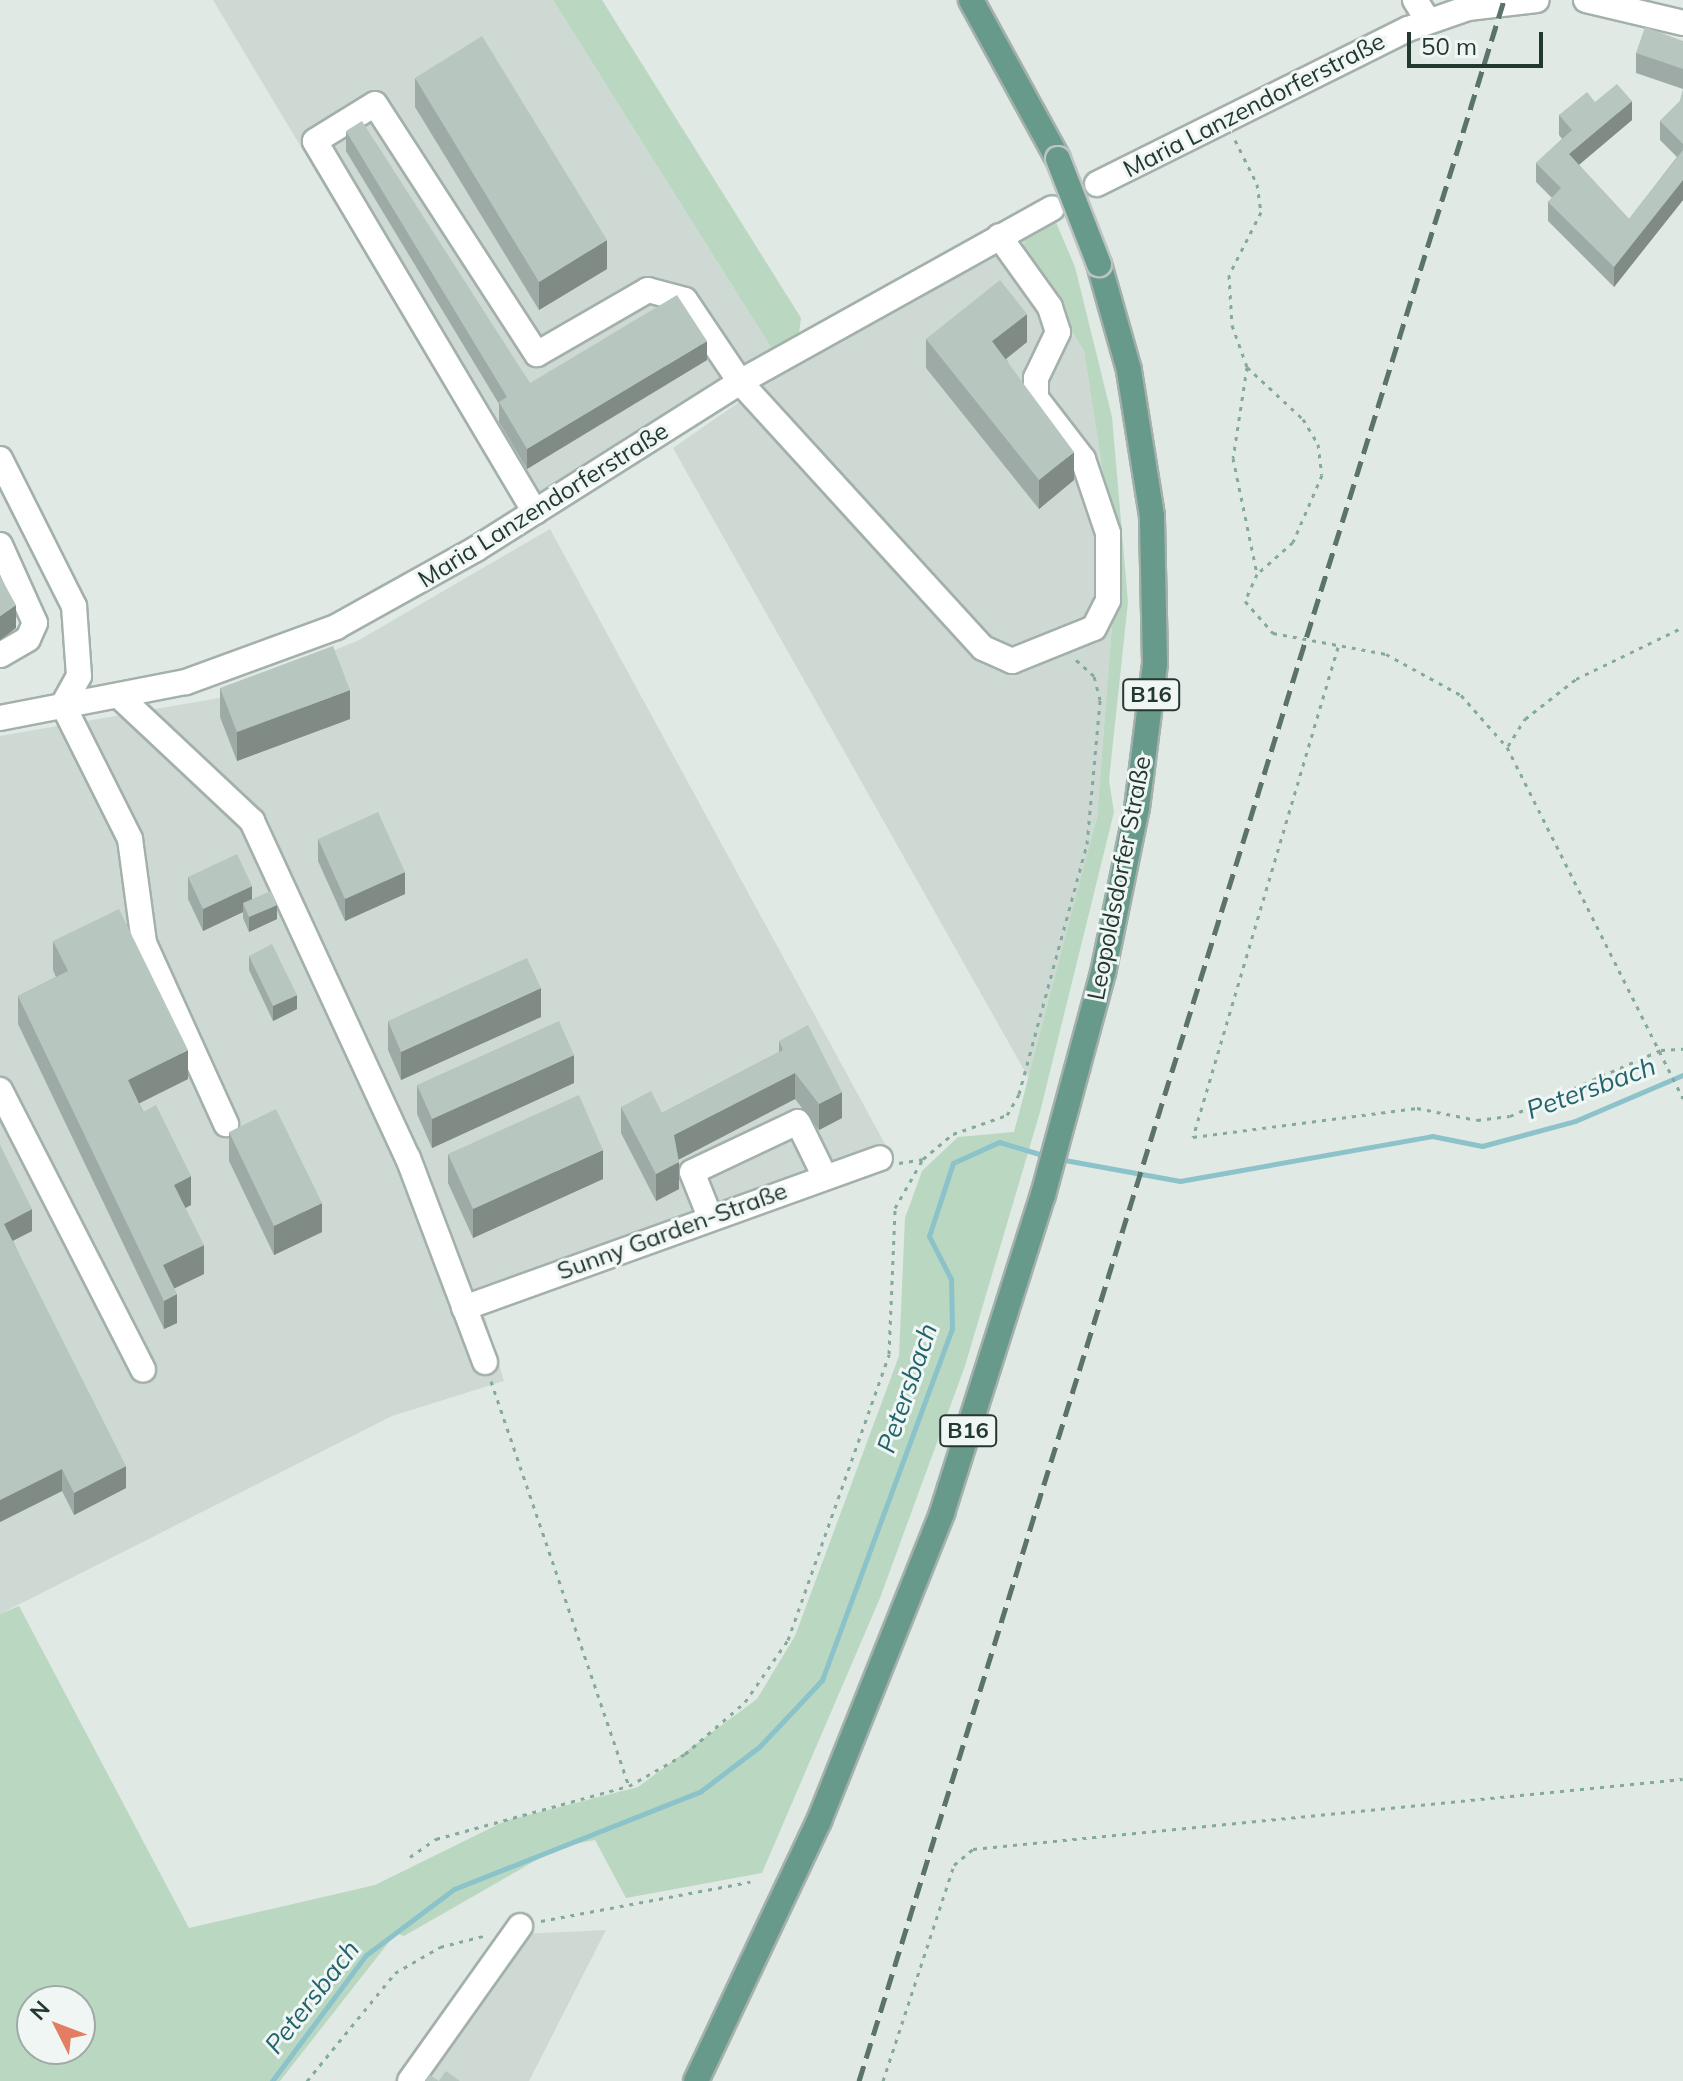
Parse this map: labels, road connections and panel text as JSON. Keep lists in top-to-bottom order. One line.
{"streets":{"main road":["B16","Leopoldsdorfer Straße"],"street":["Maria Lanzendorferstraße","Sunny Garden-Straße"]},"water":["Petersbach"],"scale_bar":"50 m","north":"top left"}
